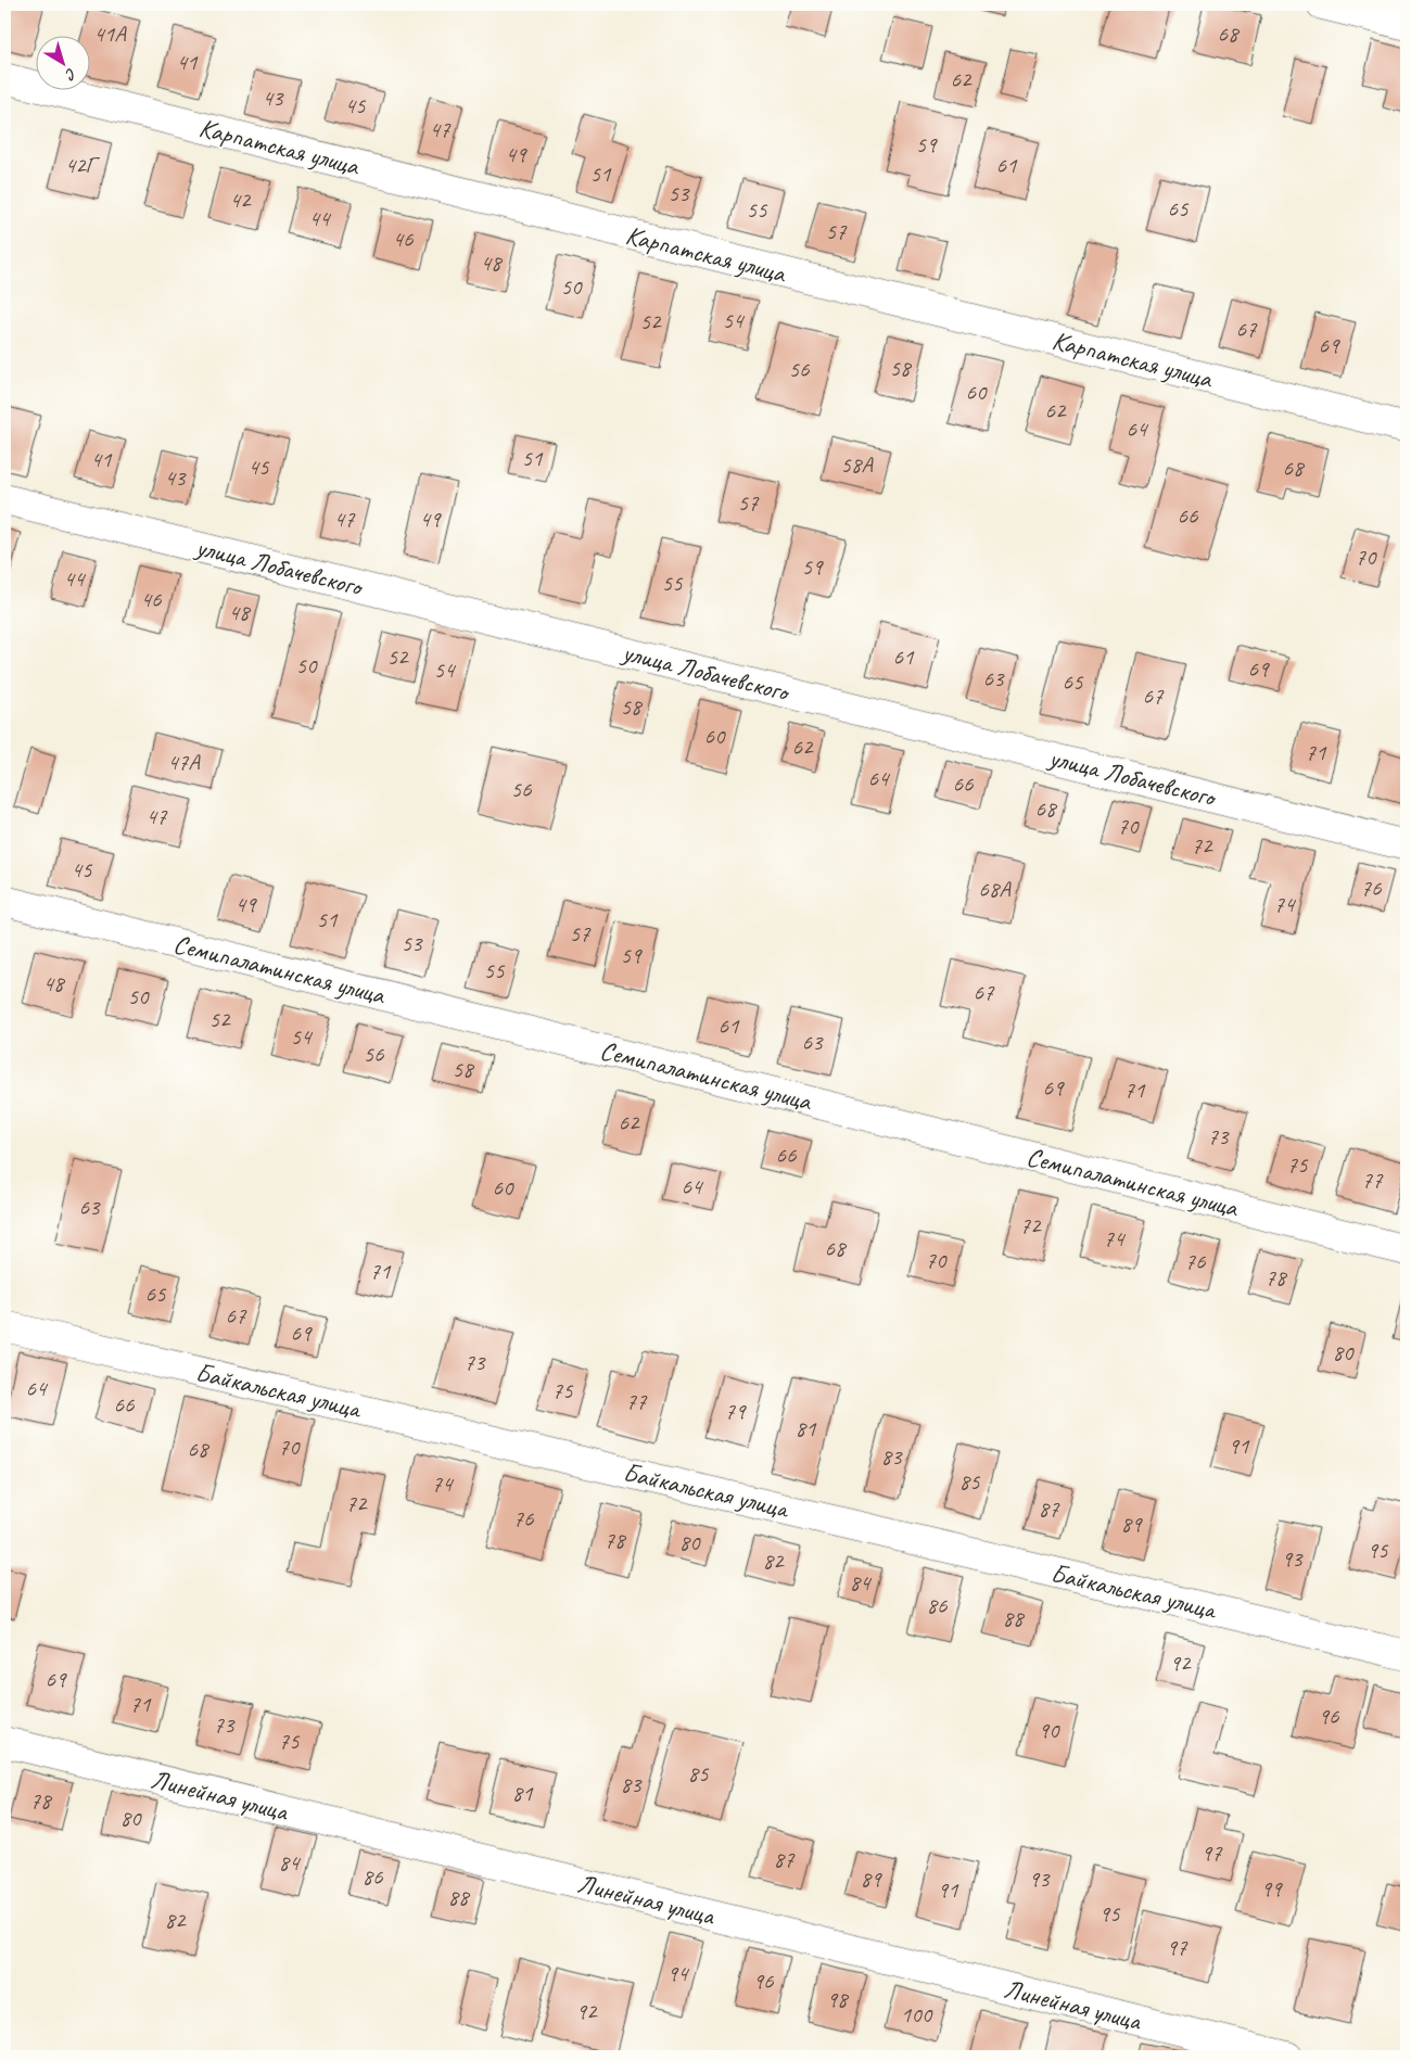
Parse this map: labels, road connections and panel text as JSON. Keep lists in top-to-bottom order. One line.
{"streets":{"street":["Карпатская улица","улица Лобачевского","Семипалатинская улица","Байкальская улица","Линейная улица"]},"house_numbers":["41А","68","41","62","43","45","47","59","49","42Г","61","51","53","42","65","55","44","57","46","48","50","54","52","67","69","58","56","60","62","64","51","41","58А","45","68","43","57","66","47","49","70","59","44","55","46","48","52","61","50","69","54","63","65","67","58","60","62","71","47А","64","66","56","68","47","70","72","45","76","68А","49","74","51","57","53","59","55","48","67","50","52","61","54","63","56","58","69","71","62","73","66","75","77","64","60","63","72","74","68","70","76","71","78","65","67","69","80","73","64","75","77","66","79","81","91","70","68","83","85","74","72","87","76","89","78","80","95","93","82","84","86","88","92","69","71","96","73","90","75","85","83","81","78","80","97","87","84","86","89","93","99","91","88","95","82","97","94","96","98","92","100"],"north":"bottom right"}
